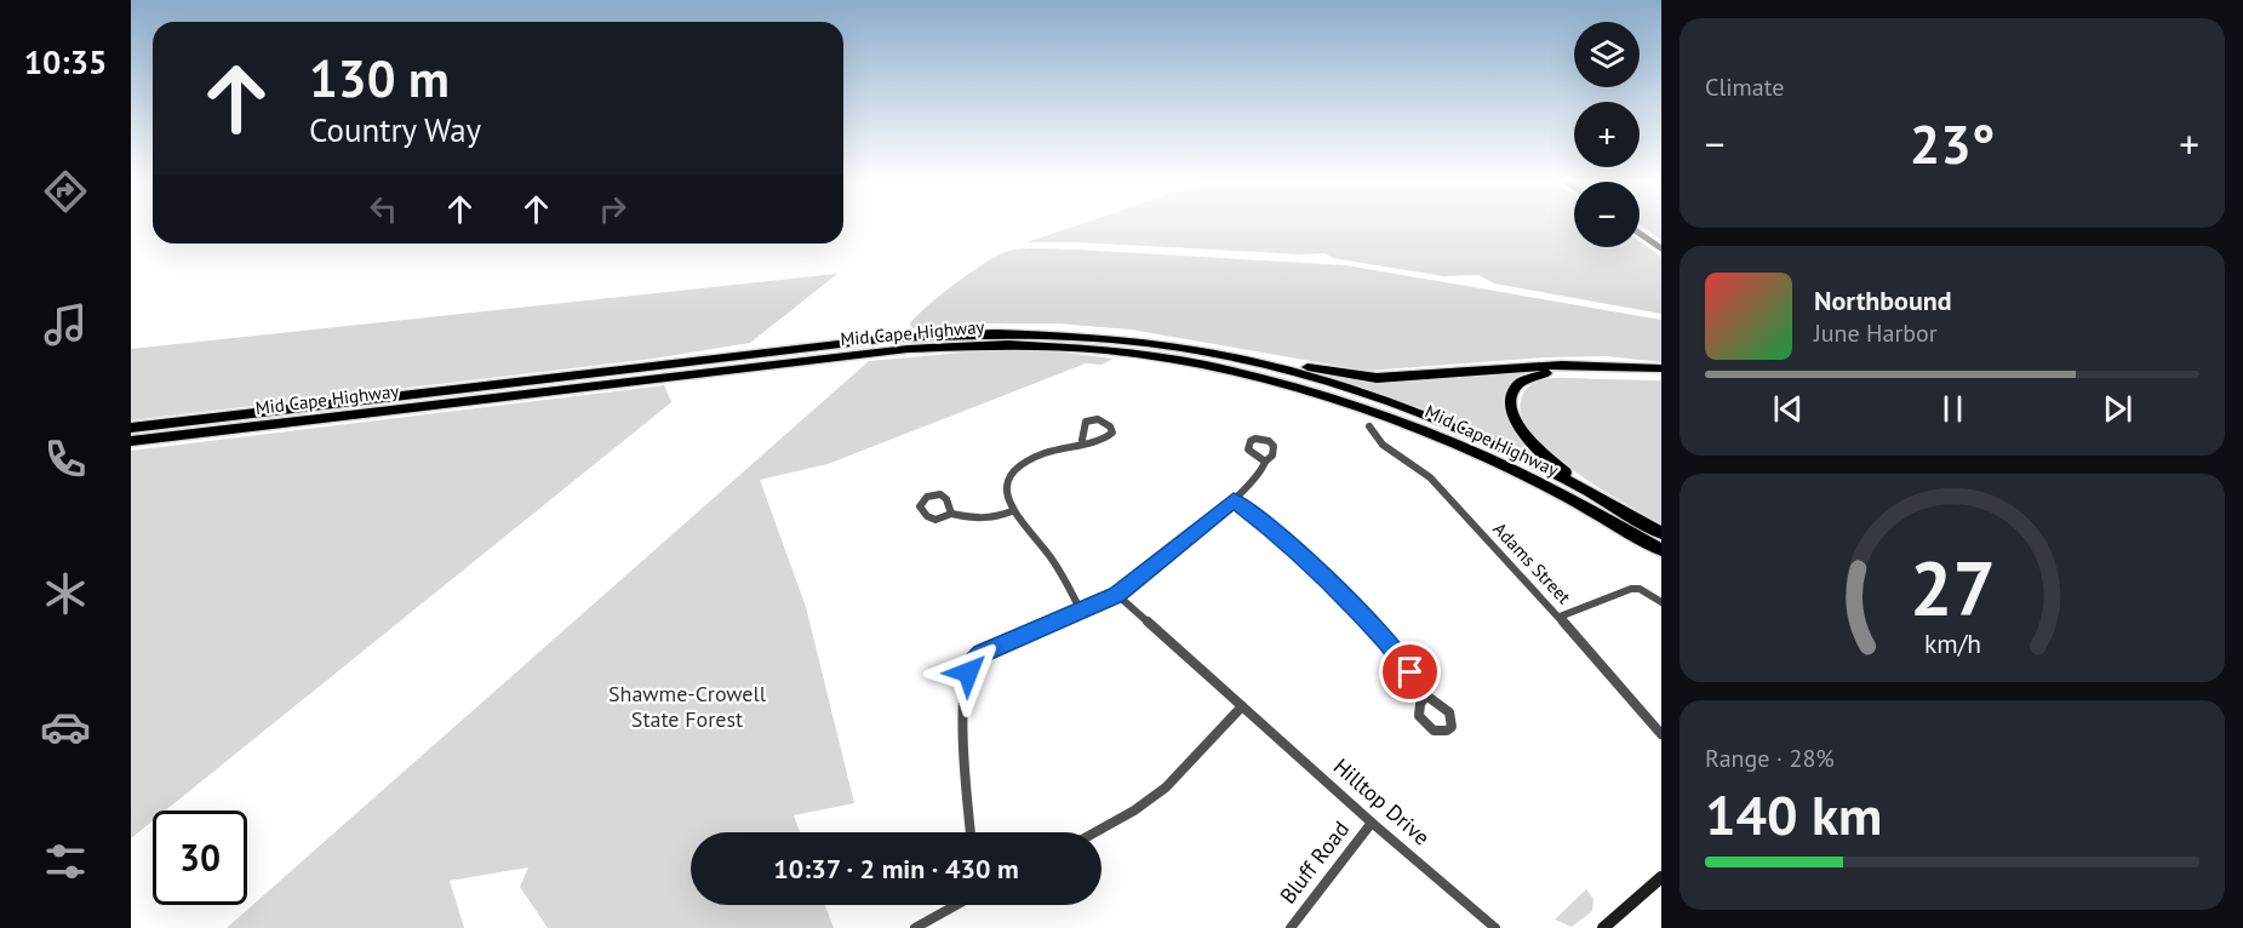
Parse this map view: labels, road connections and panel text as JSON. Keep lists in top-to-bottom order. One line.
{"streets":{"highway":["Mid Cape Highway"],"street":["Adams Street","Hilltop Drive","Bluff Road"]},"crossings":[["Hilltop Drive","Bluff Road"]],"parks":["Shawme-Crowell State Forest"],"page":{"tabs":"10:35","tile":["Climate",["Range · 28%","140 km"]],"map_buttons":["+","−"],"turn":["130 m","Country Way"],"heat":["−","23°","+"],"song":["Northbound","June Harbor"],"limit":"30","trip":"10:37 · 2 min · 430 m","gauge":["27","km/h"]}}
